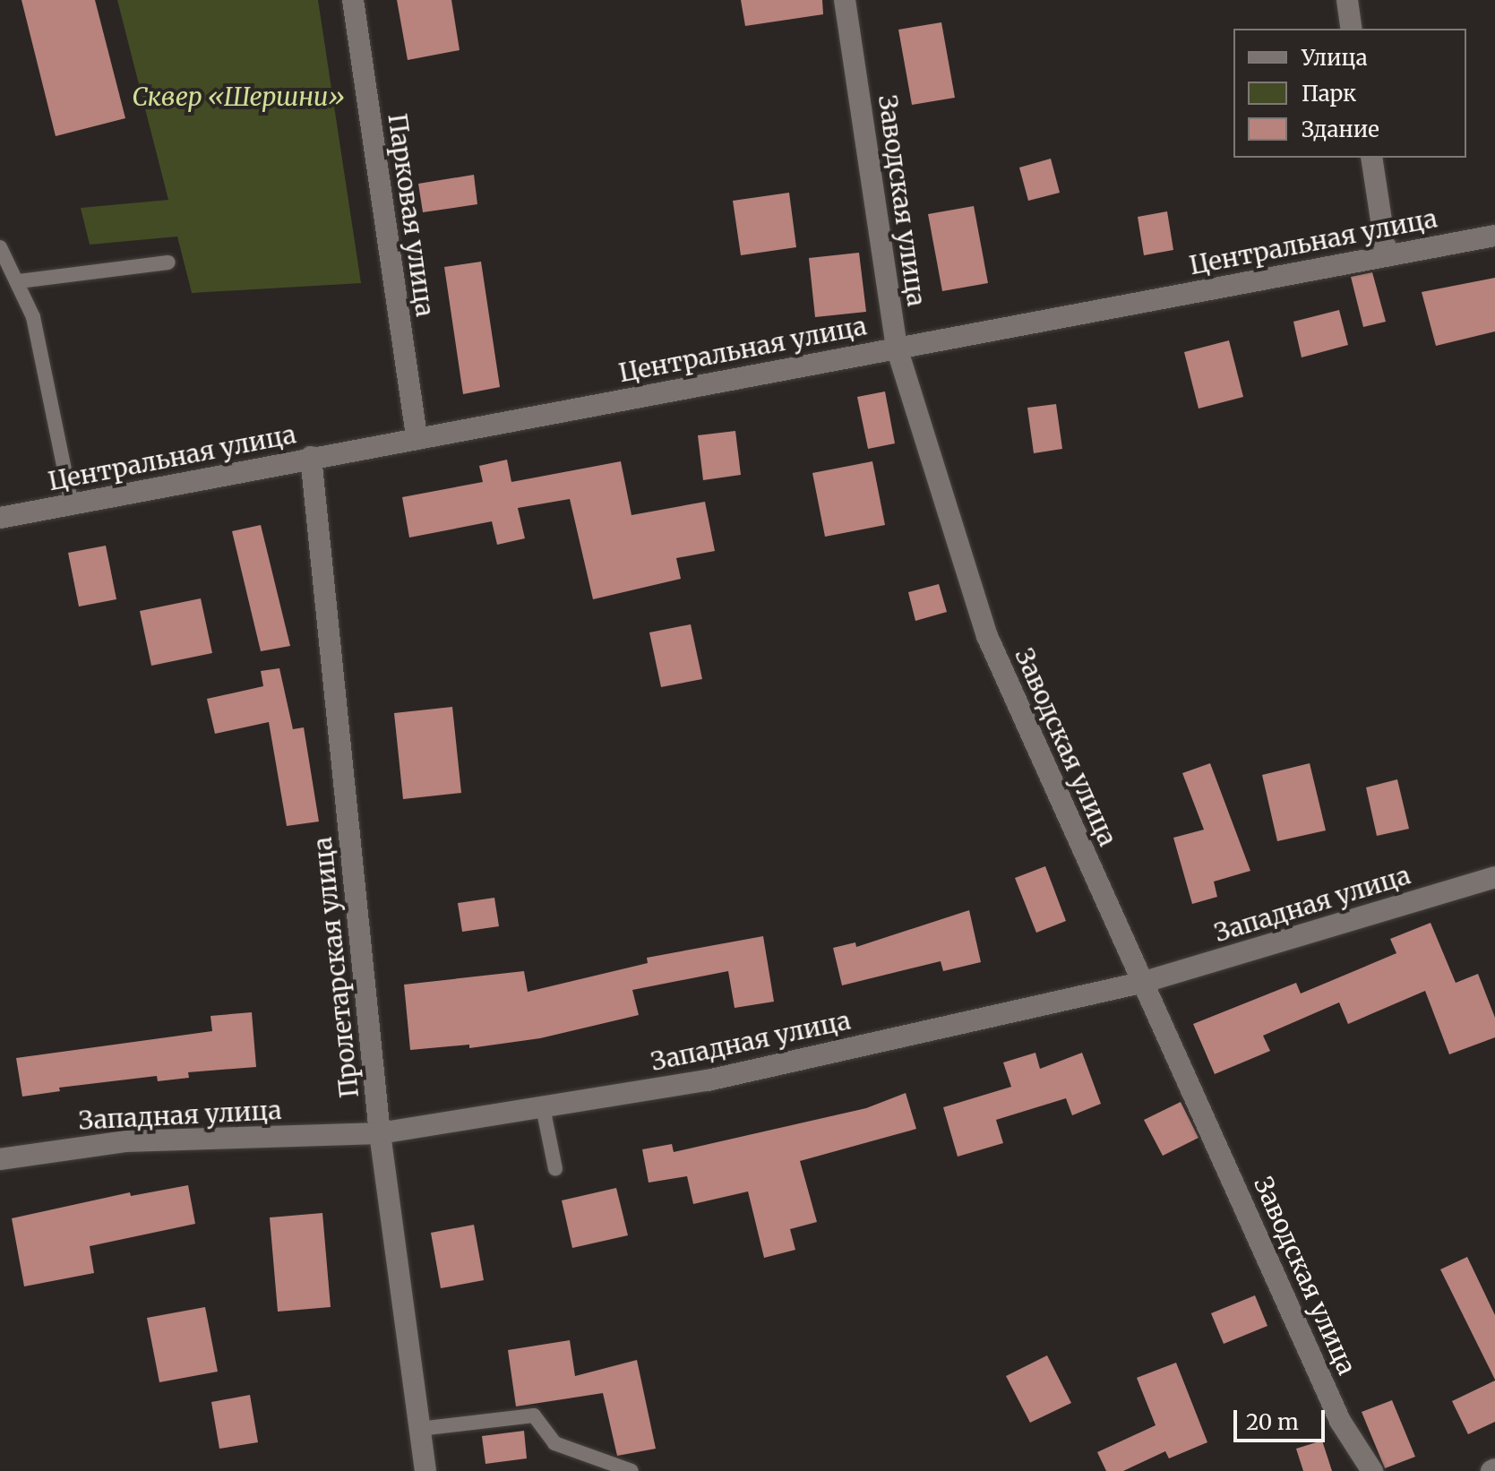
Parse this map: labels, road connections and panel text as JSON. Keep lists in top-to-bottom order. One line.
{"streets":{"street":["Заводская улица","Парковая улица","Центральная улица","Западная улица","Пролетарская улица"]},"crossings":[["Заводская улица","Центральная улица"],["Заводская улица","Западная улица"],["Парковая улица","Центральная улица"],["Центральная улица","Пролетарская улица"],["Западная улица","Пролетарская улица"]],"parks":["Сквер «Шершни»"],"legend":["Улица","Парк","Здание"],"scale_bar":"20 m"}
